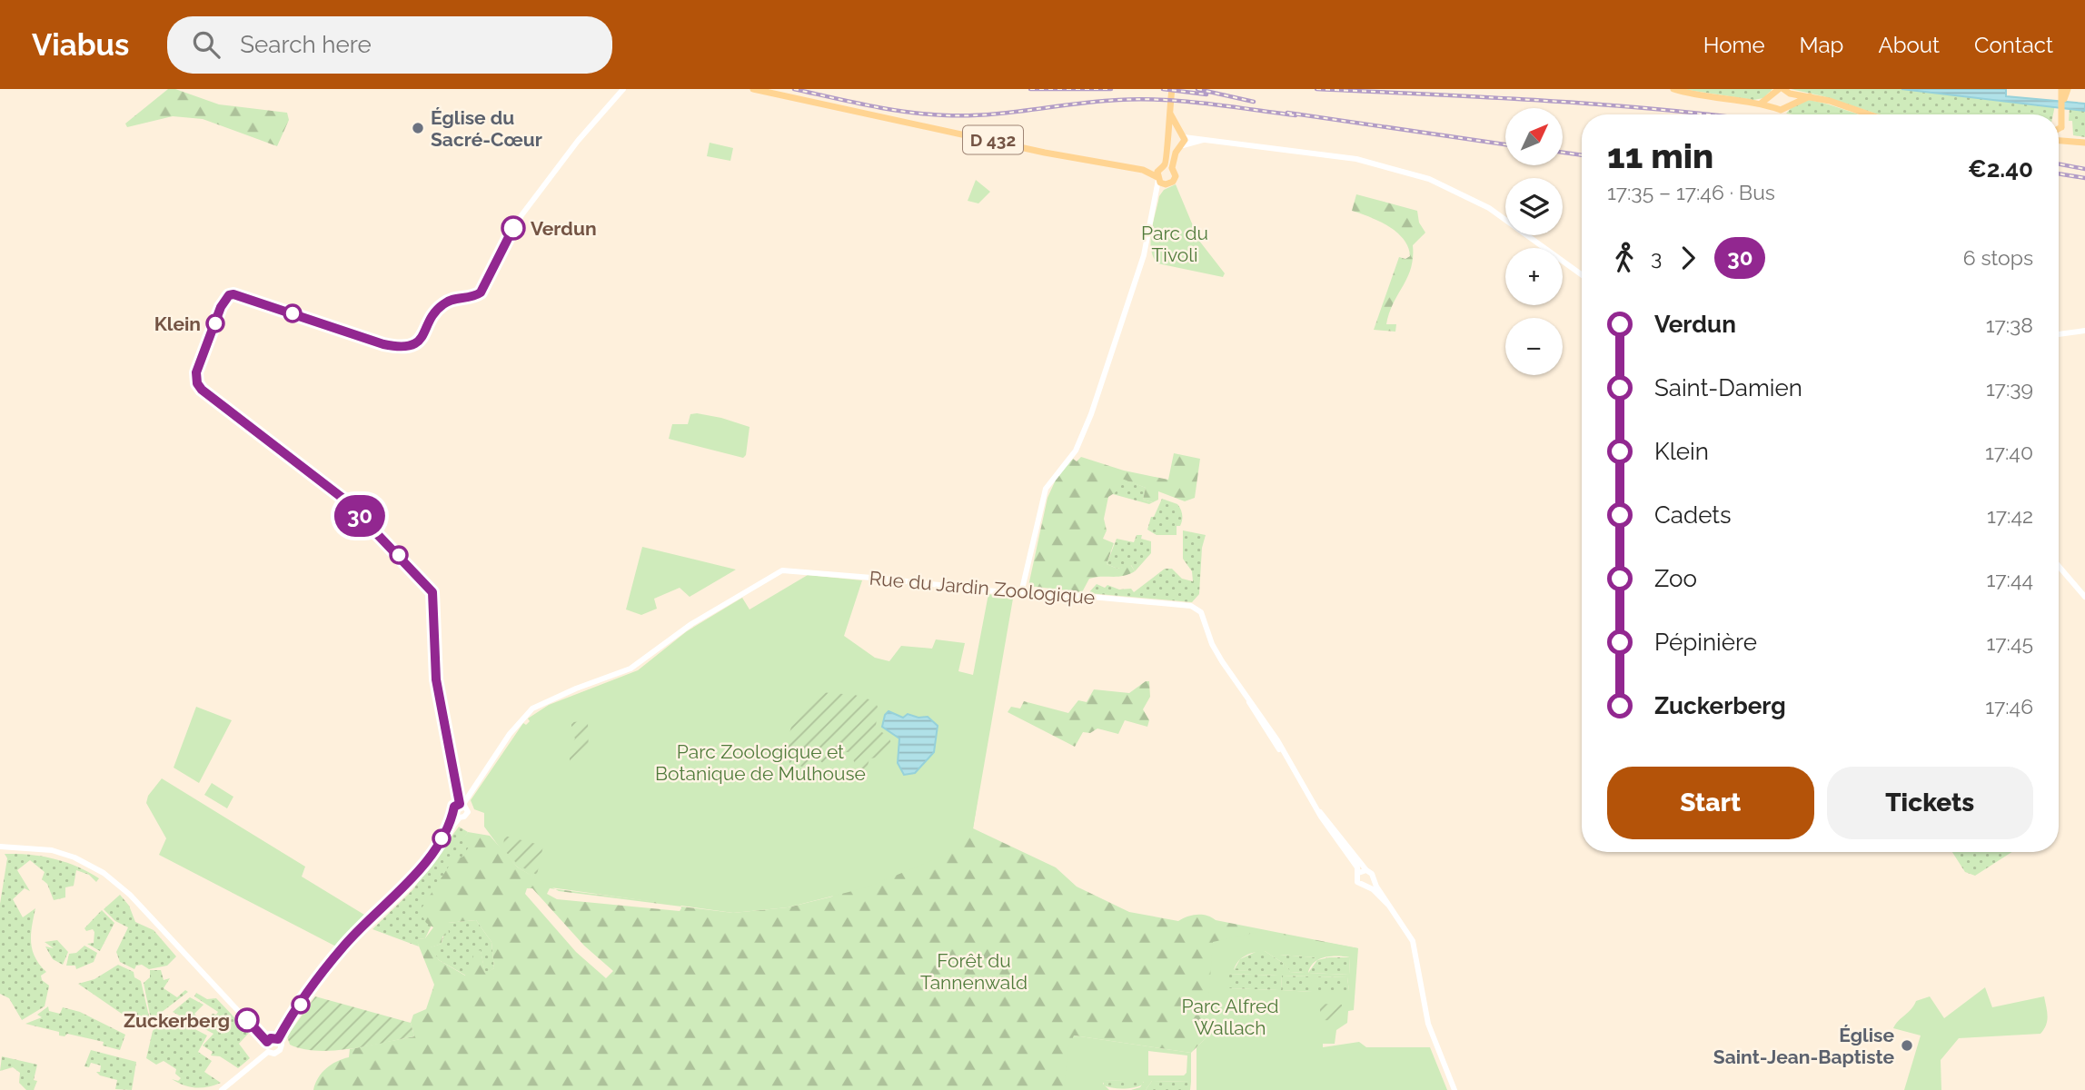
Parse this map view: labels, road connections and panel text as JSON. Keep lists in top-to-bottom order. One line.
{"streets":{"main road":["D 432","Rue du Jardin Zoologique"]},"parks":["Parc du Tivoli","Parc Zoologique et Botanique de Mulhouse","Forêt du Tannenwald","Parc Alfred Wallach"],"places":["Église du Sacré-Cœur","Verdun","Klein","Zuckerberg","Église Saint-Jean-Baptiste"],"lines":["bus line 30"],"north":"top right","page":{"header":"Viabus","search":"Search here","nav":["Home","Map","About","Contact"],"on_map":"30","map_buttons":["+","−"],"heading":["11 min","17:35 – 17:46 · Bus","€2.40"],"legs":["3","30","6 stops"],"list":[{"name":"Verdun","value":"17:38"},{"name":"Saint-Damien","value":"17:39"},{"name":"Klein","value":"17:40"},{"name":"Cadets","value":"17:42"},{"name":"Zoo","value":"17:44"},{"name":"Pépinière","value":"17:45"},{"name":"Zuckerberg","value":"17:46"}],"buttons":["Start","Tickets"]}}
